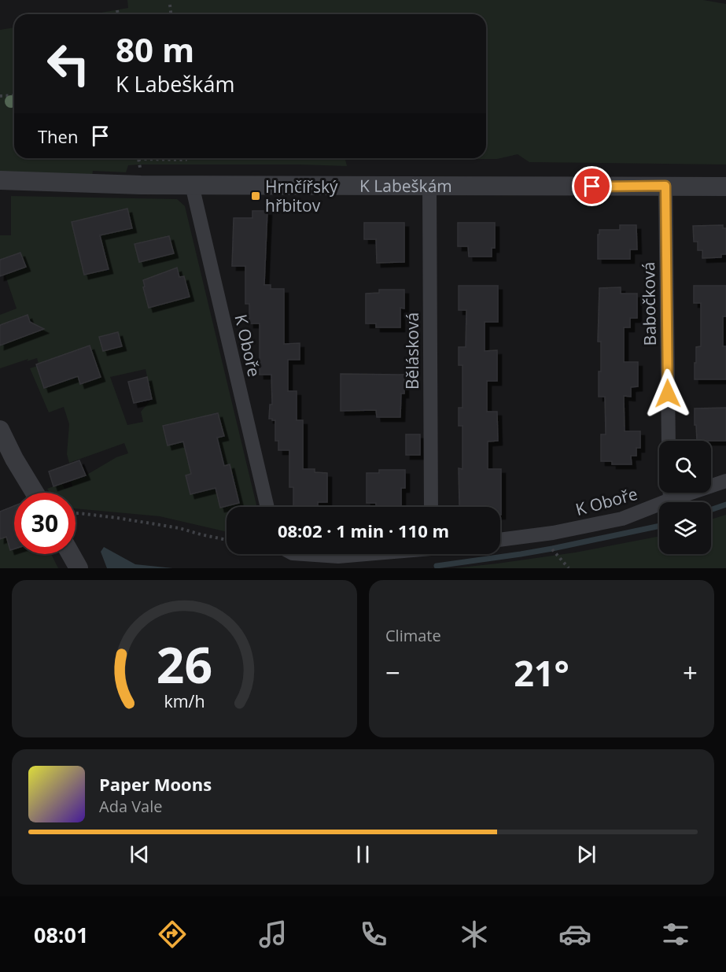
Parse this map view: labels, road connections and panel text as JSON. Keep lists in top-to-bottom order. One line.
{"streets":{"street":["K Labeškám","Babočková","K Oboře","Bělásková"]},"crossings":[["K Labeškám","Babočková"],["K Labeškám","K Oboře"],["K Labeškám","Bělásková"]],"places":{"transit":["Hrnčířský hřbitov"]},"page":{"turn":["80 m","K Labeškám"],"then":"Then","limit":"30","trip":"08:02 · 1 min · 110 m","tile":"Climate","heat":["−","21°","+"],"song":["Paper Moons","Ada Vale"],"tabs":"08:01","gauge":["26","km/h"]}}
